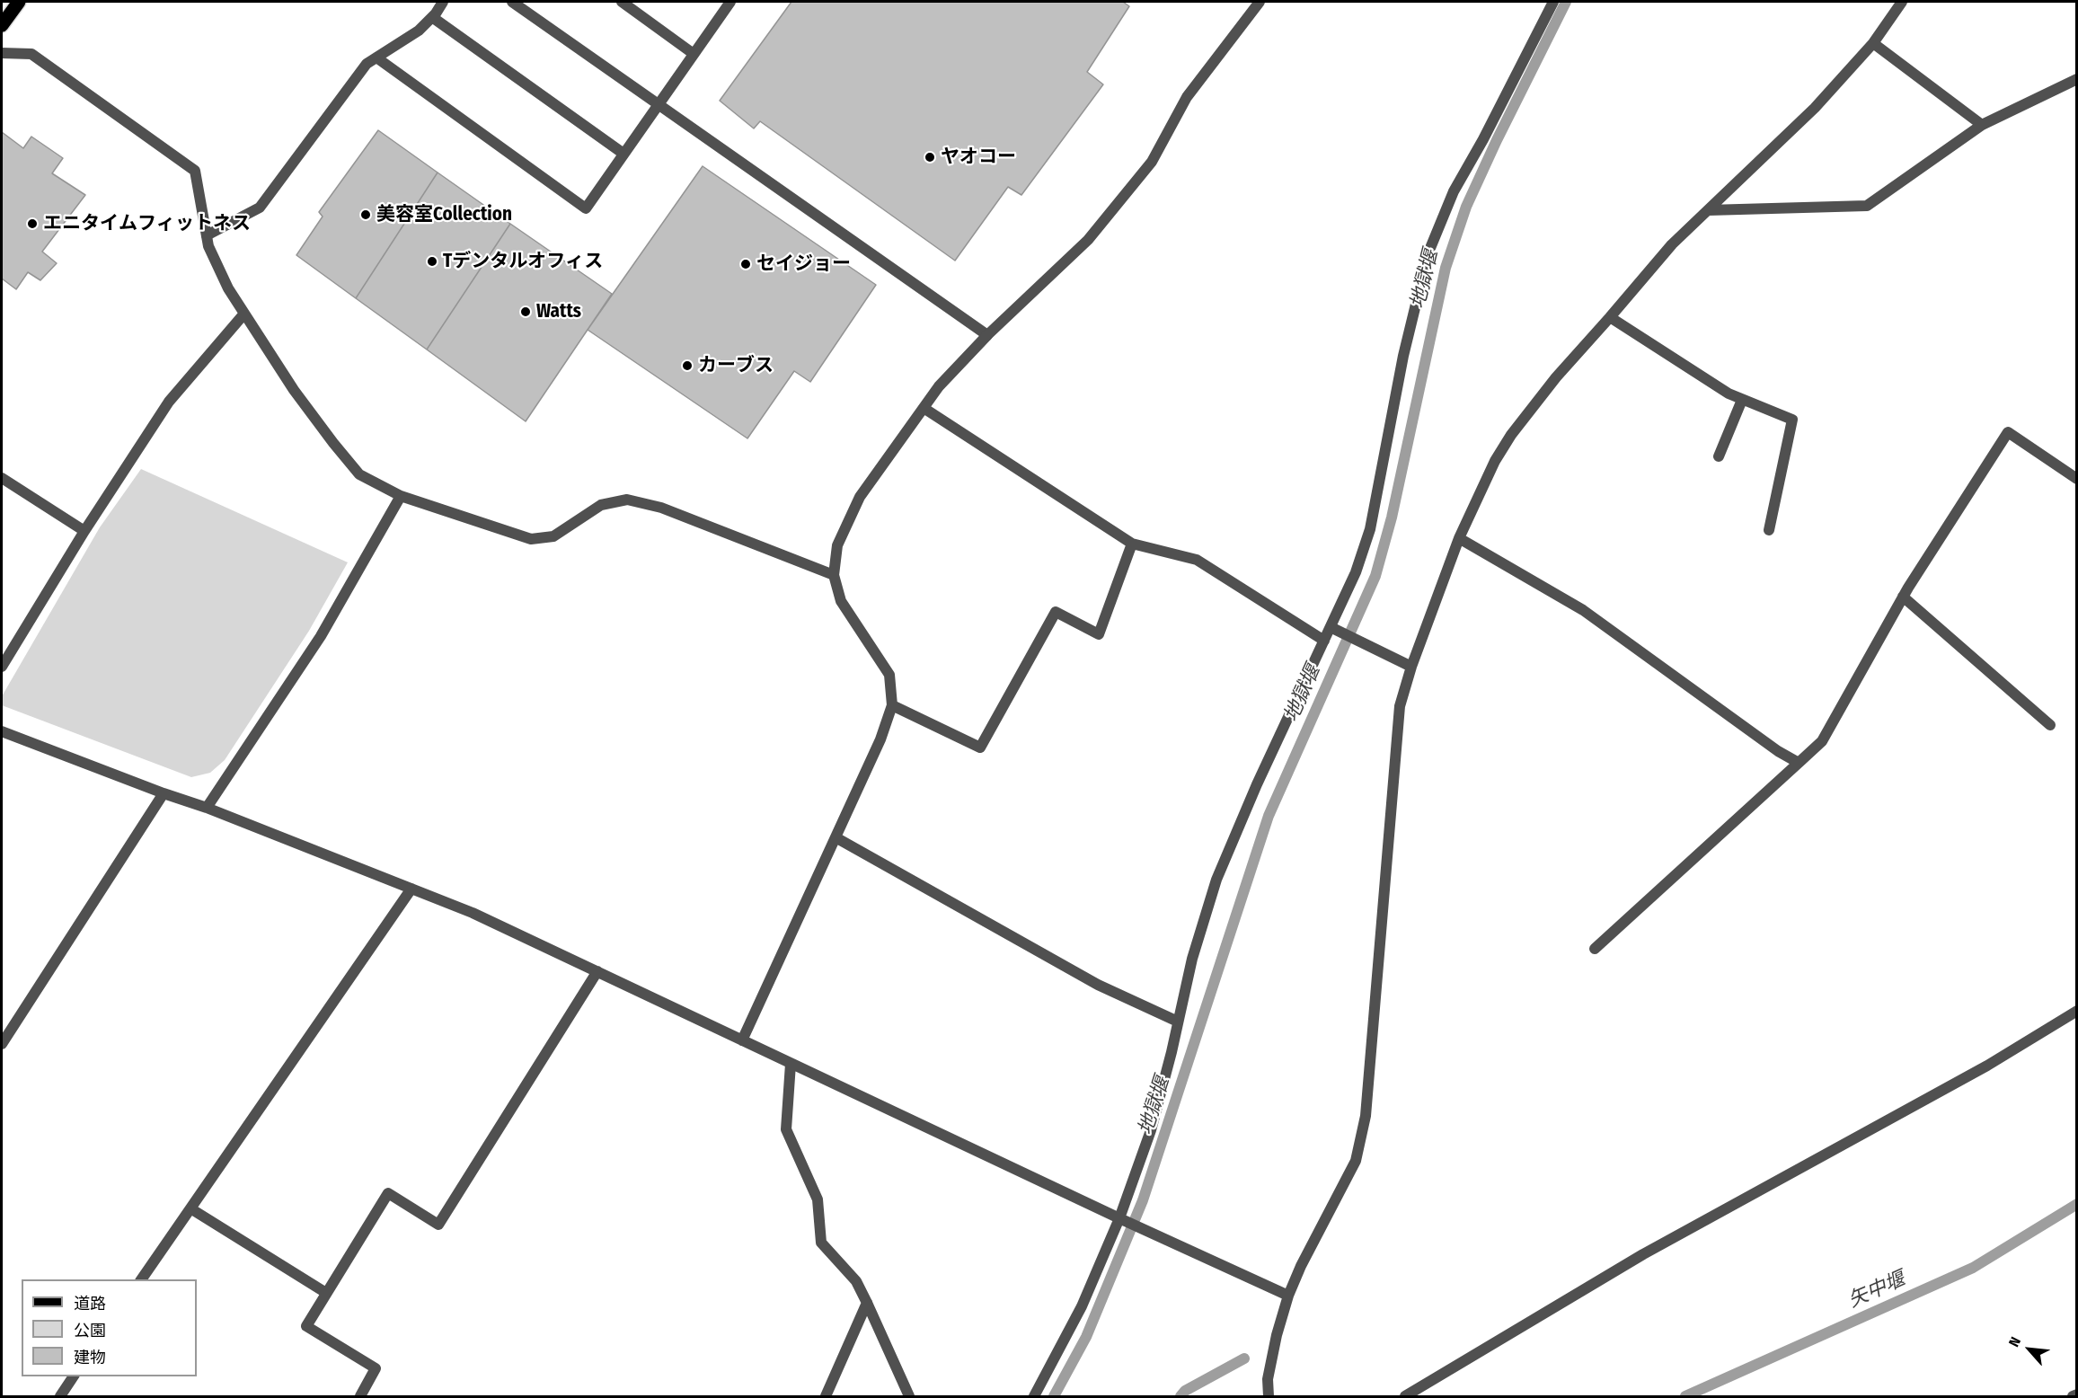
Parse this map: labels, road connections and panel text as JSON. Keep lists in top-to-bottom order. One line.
{"water":["地獄堰","矢中堰"],"places":["ヤオコー","美容室Collection","エニタイムフィットネス","Tデンタルオフィス","セイジョー","Watts","カーブス"],"legend":["道路","公園","建物"],"north":"top left"}
